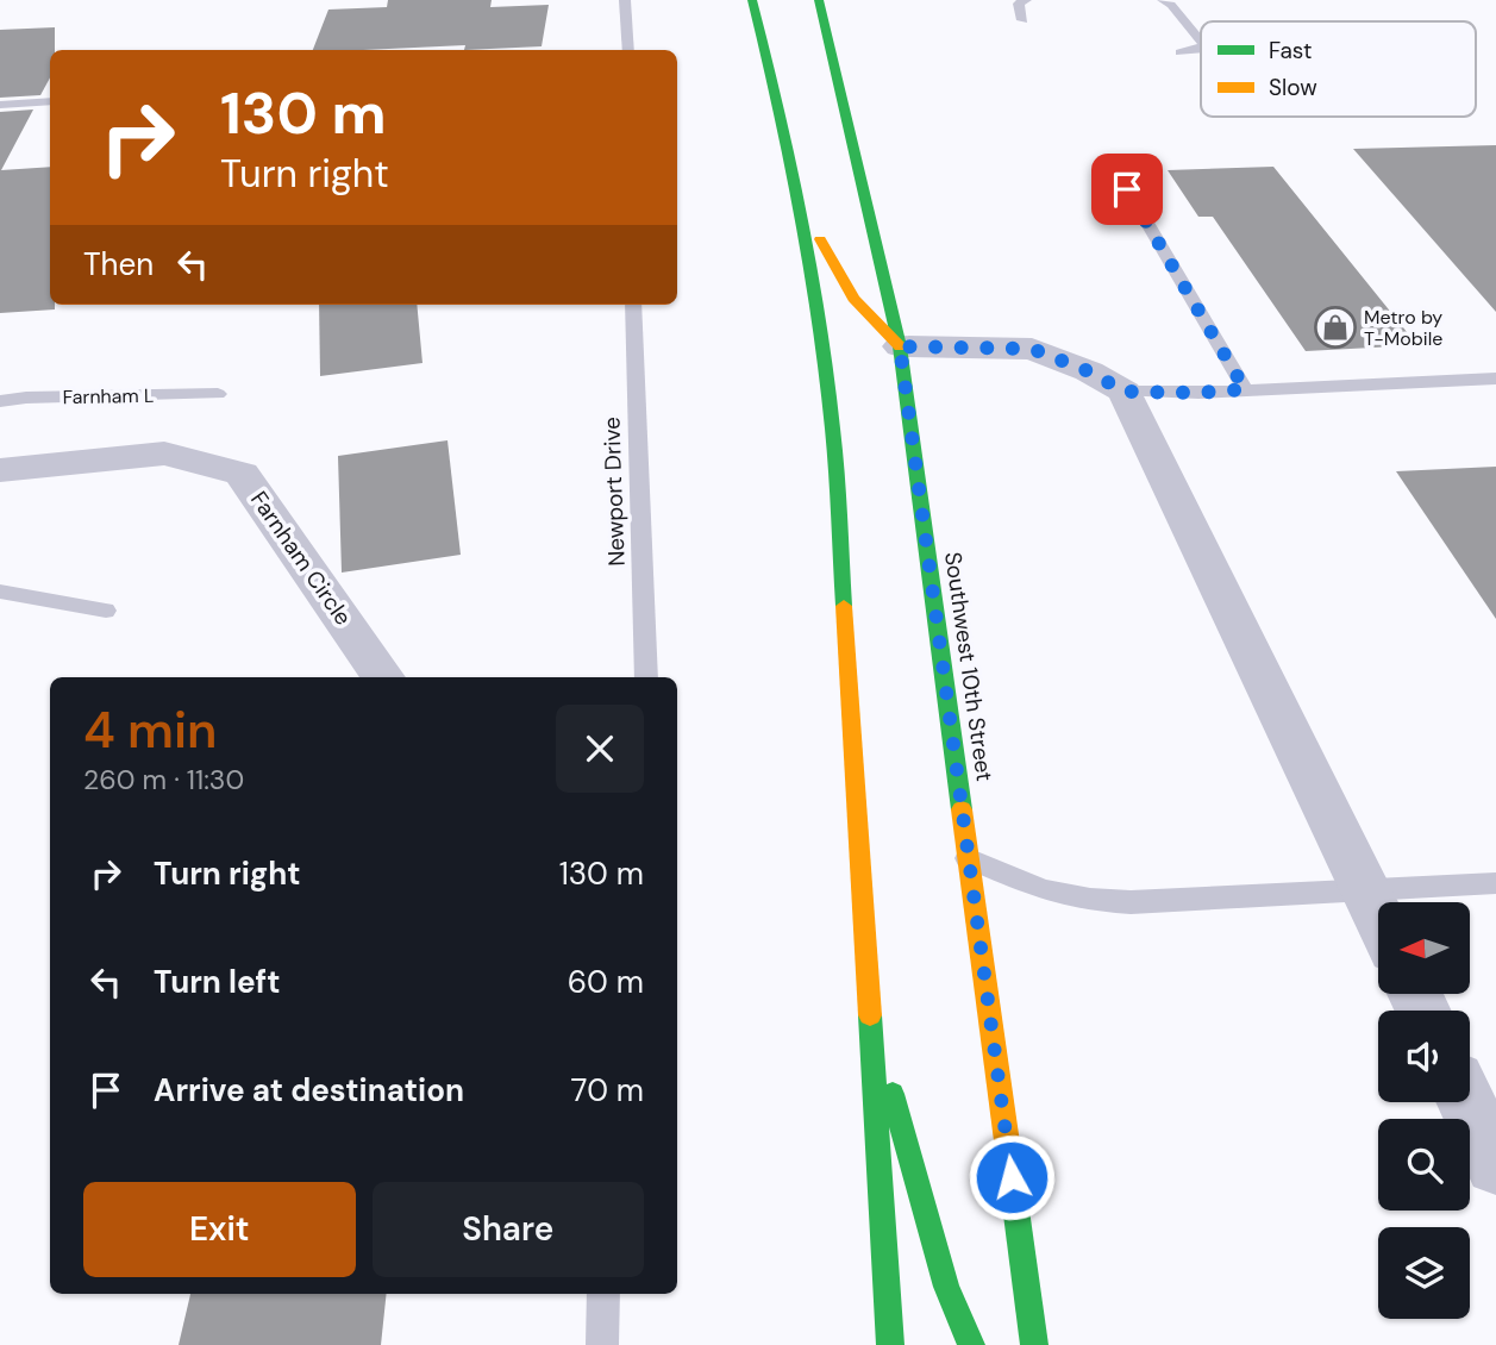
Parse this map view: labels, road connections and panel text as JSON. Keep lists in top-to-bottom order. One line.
{"streets":{"main road":["Southwest 10th Street"],"street":["Farnham Circle"],"lane":["Farnham L","Newport Drive"]},"places":{"shop":["Metro by T-Mobile"]},"legend":["Fast","Slow"],"north":"left","page":{"turn":["130 m","Turn right"],"then":"Then","heading":["4 min","260 m · 11:30"],"list":[{"name":"Turn right","value":"130 m"},{"name":"Turn left","value":"60 m"},{"name":"Arrive at destination","value":"70 m"}],"buttons":["Exit","Share"]}}
